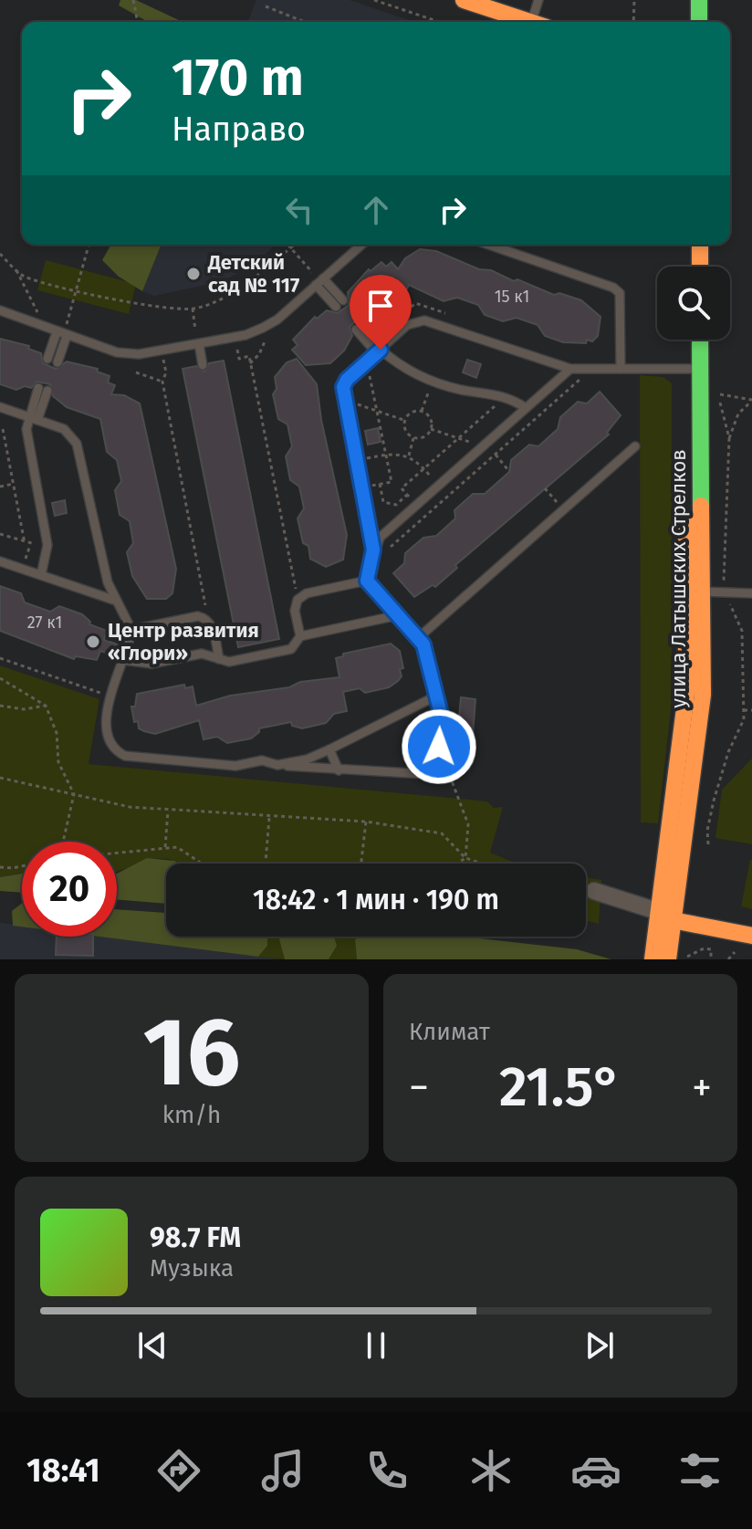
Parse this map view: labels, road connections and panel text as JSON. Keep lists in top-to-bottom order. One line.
{"streets":{"street":["улица Латышских Стрелков"]},"places":["Детский сад № 117","Центр развития «Глори»"],"house_numbers":["15 к1","27 к1"],"page":{"turn":["170 m","Направо"],"limit":"20","trip":"18:42 · 1 мин · 190 m","tile":[["16","km/h"],"Климат"],"heat":["−","21.5°","+"],"song":["98.7 FM","Музыка"],"tabs":"18:41"}}
